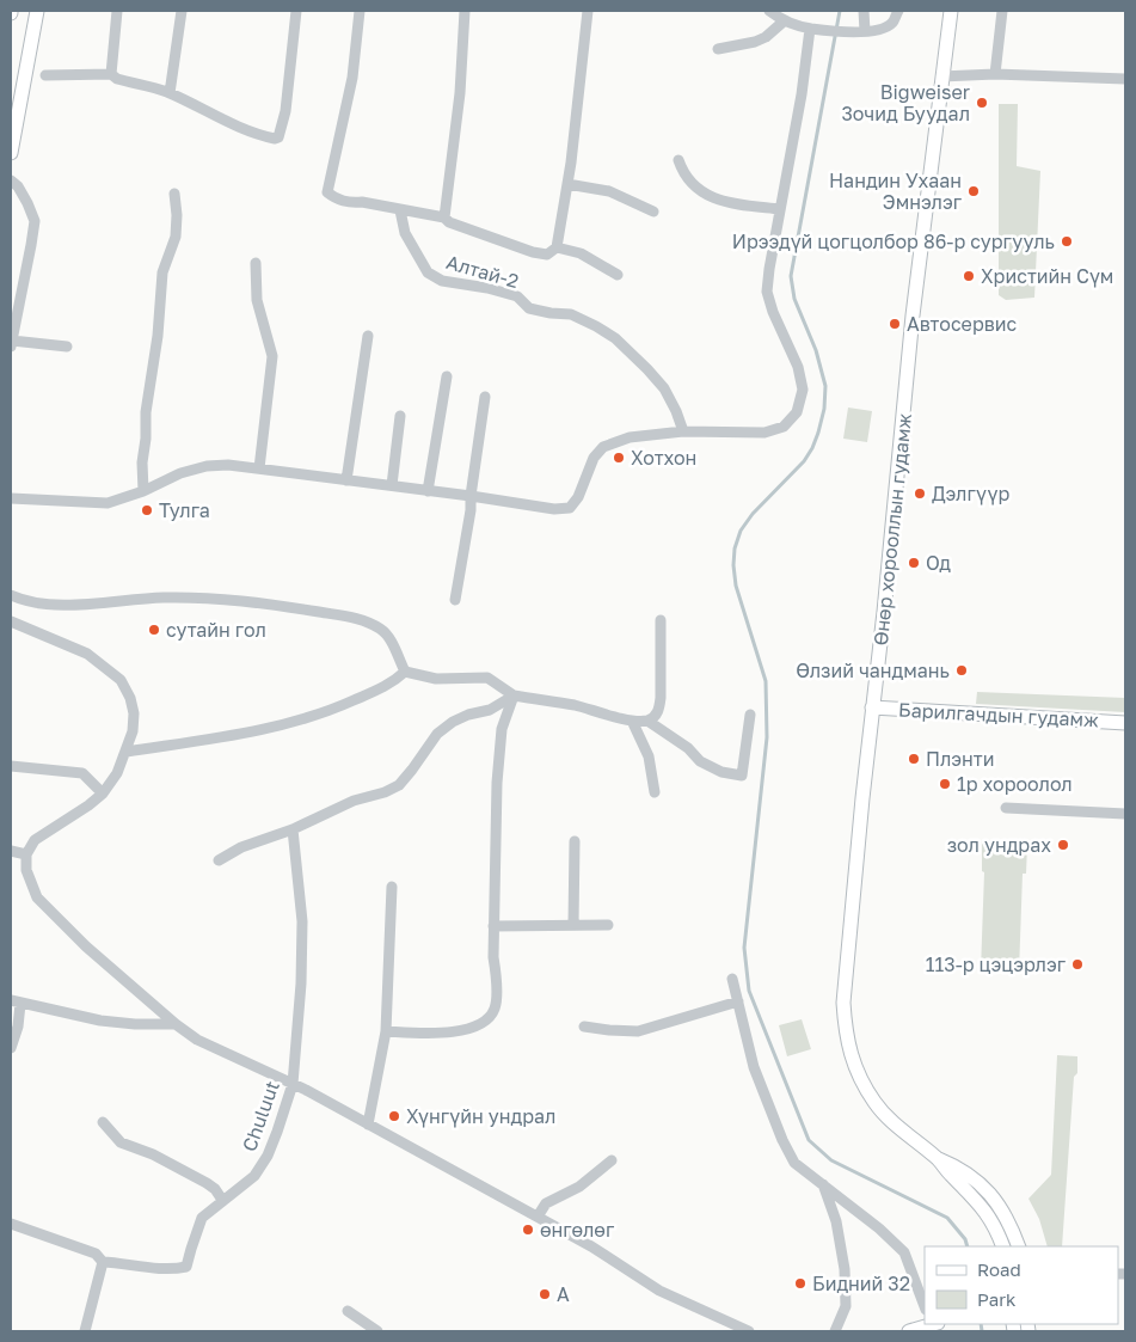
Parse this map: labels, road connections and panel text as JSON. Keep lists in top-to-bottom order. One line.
{"streets":{"main road":["Өнөр хорооллын гудамж","Барилгачдын гудамж"],"street":["Алтай-2","Chuluut"]},"crossings":[["Өнөр хорооллын гудамж","Барилгачдын гудамж"]],"places":["Bigweiser 3очид Буудал","Нандин Ухаан Эмнэлэг","Ирээдүй цогцолбор 86-р сургууль","Христийн Сүм","Автосервис","Хотхон","Дэлгүүр","Тулга","Од","сутайн гол","Өлзий чандмань","Плэнти","1р хороолол","зол ундрах","113-р цэцэрлэг","Хүнгүйн ундрал","өнгөлөг","Бидний 32","A"],"legend":["Road","Park"]}
